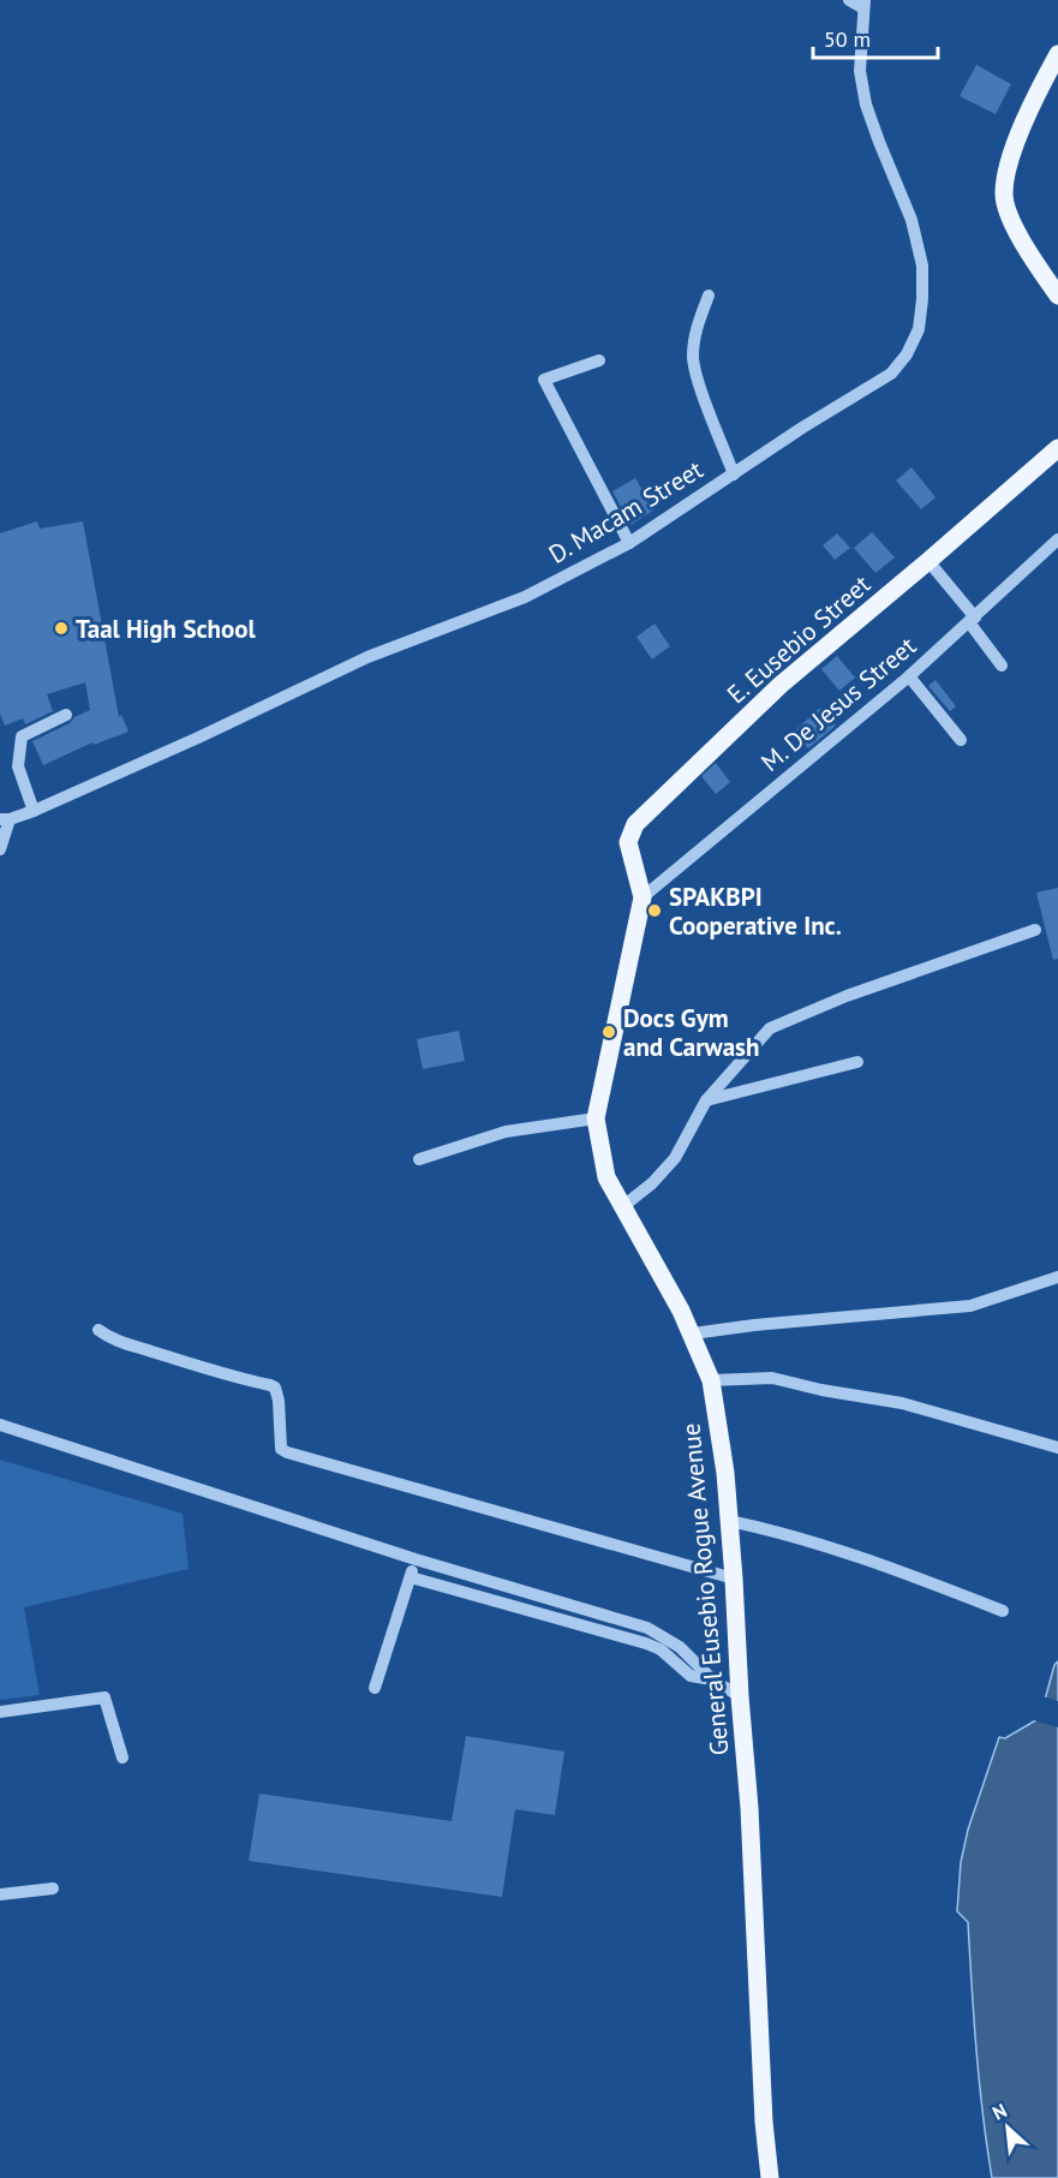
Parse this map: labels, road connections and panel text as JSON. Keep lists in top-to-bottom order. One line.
{"streets":{"main road":["E. Eusebio Street","General Eusebio Rogue Avenue"],"street":["D. Macam Street","M. De Jesus Street"]},"crossings":[["E. Eusebio Street","M. De Jesus Street"],["E. Eusebio Street","General Eusebio Rogue Avenue"],["M. De Jesus Street","General Eusebio Rogue Avenue"]],"places":["Taal High School","SPAKBPI Cooperative Inc.","Docs Gym and Carwash"],"scale_bar":"50 m","north":"top left"}
